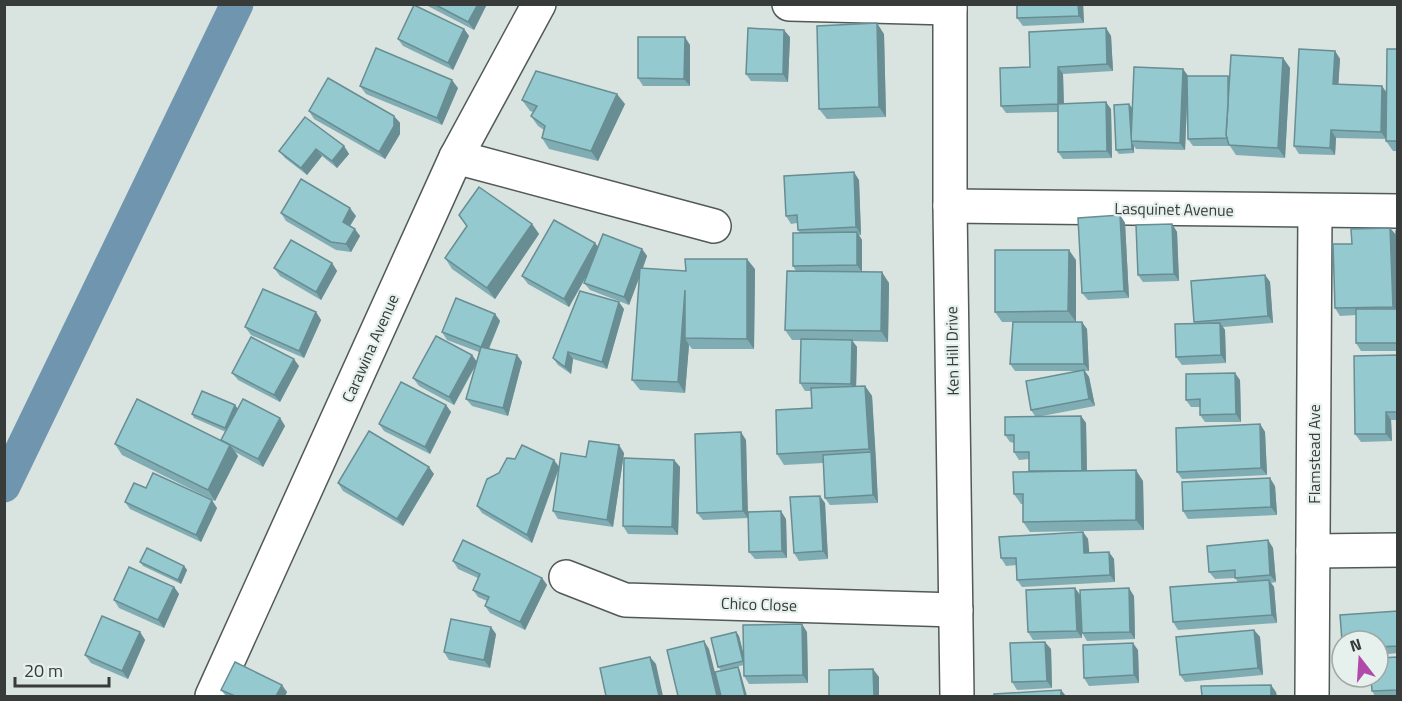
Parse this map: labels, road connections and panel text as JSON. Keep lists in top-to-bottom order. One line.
{"streets":{"street":["Lasquinet Avenue","Carawina Avenue","Ken Hill Drive","Flamstead Ave","Chico Close"]},"crossings":[["Lasquinet Avenue","Ken Hill Drive"],["Lasquinet Avenue","Flamstead Ave"],["Ken Hill Drive","Chico Close"]],"scale_bar":"20 m","north":"top"}
